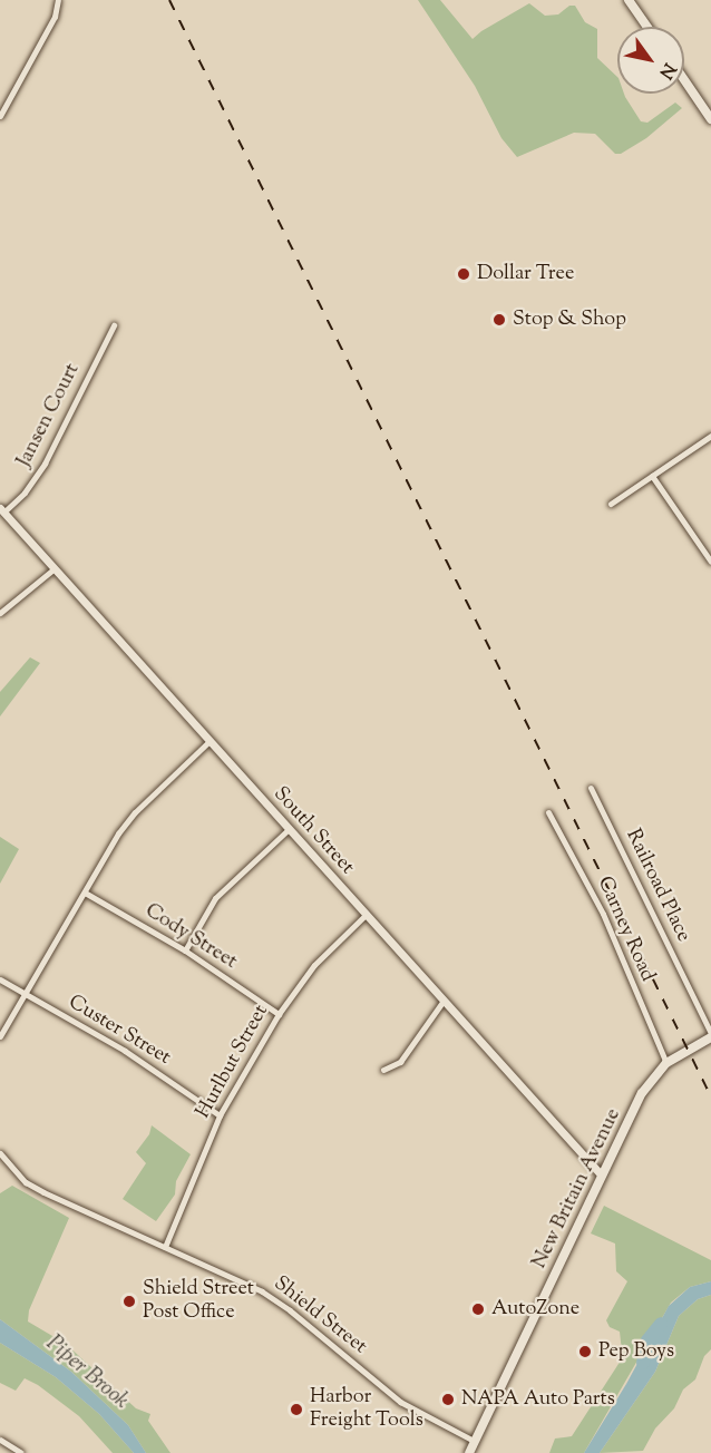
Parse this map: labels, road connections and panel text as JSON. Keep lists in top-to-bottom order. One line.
{"streets":{"main road":["New Britain Avenue"],"street":["Jansen Court","South Street","Railroad Place","Carney Road","Cody Street","Custer Street","Hurlbut Street","Shield Street"]},"crossings":[["Jansen Court","South Street"],["South Street","Hurlbut Street"],["South Street","New Britain Avenue"],["Railroad Place","New Britain Avenue"],["Carney Road","New Britain Avenue"],["Cody Street","Hurlbut Street"],["Custer Street","Hurlbut Street"],["Hurlbut Street","Shield Street"],["New Britain Avenue","Shield Street"]],"water":["Piper Brook"],"places":["Dollar Tree","Stop & Shop","Shield Street Post Office","AutoZone","Pep Boys","NAPA Auto Parts","Harbor Freight Tools"],"north":"bottom right"}
